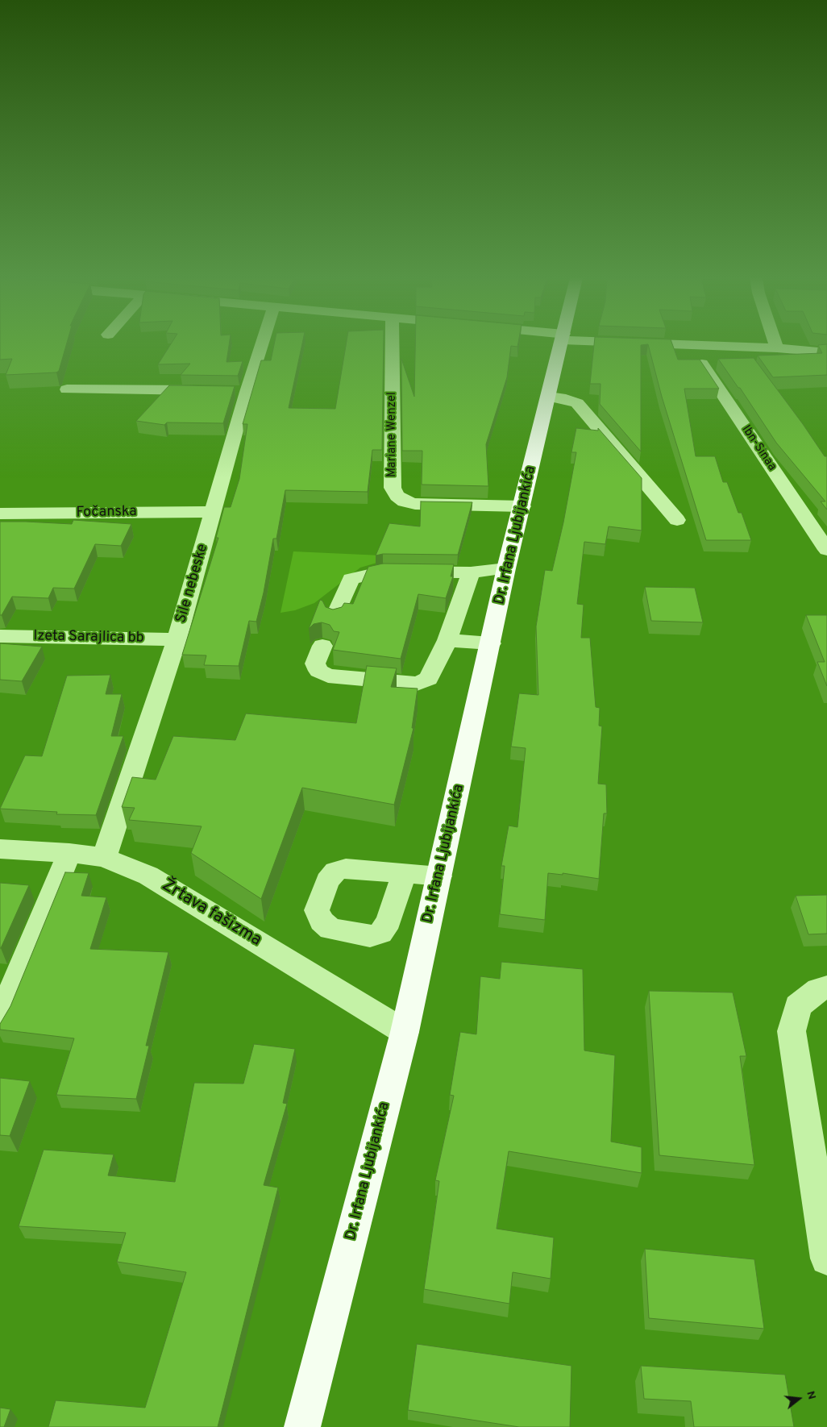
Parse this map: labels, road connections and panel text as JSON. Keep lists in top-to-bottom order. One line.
{"streets":{"main road":["Dr. Irfana Ljubijankića"],"street":["Mariane Wenzel","Ibn-Sinaa","Fočanska","Sile nebeske","Izeta Sarajlica bb","Žrtava fašizma"]},"crossings":[["Mariane Wenzel","Dr. Irfana Ljubijankića"],["Fočanska","Sile nebeske"],["Dr. Irfana Ljubijankića","Žrtava fašizma"],["Sile nebeske","Izeta Sarajlica bb"],["Sile nebeske","Žrtava fašizma"]],"north":"right"}
